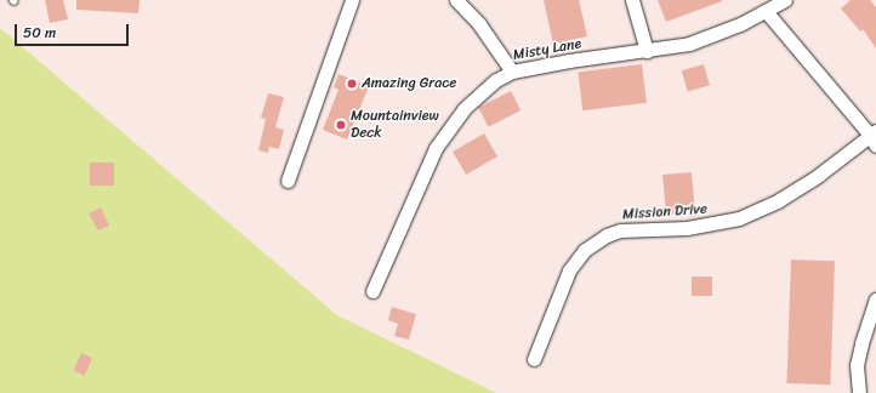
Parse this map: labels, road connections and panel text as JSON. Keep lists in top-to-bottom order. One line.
{"streets":{"street":["Misty Lane","Mission Drive"]},"places":["Amazing Grace","Mountainview Deck"],"scale_bar":"50 m"}
